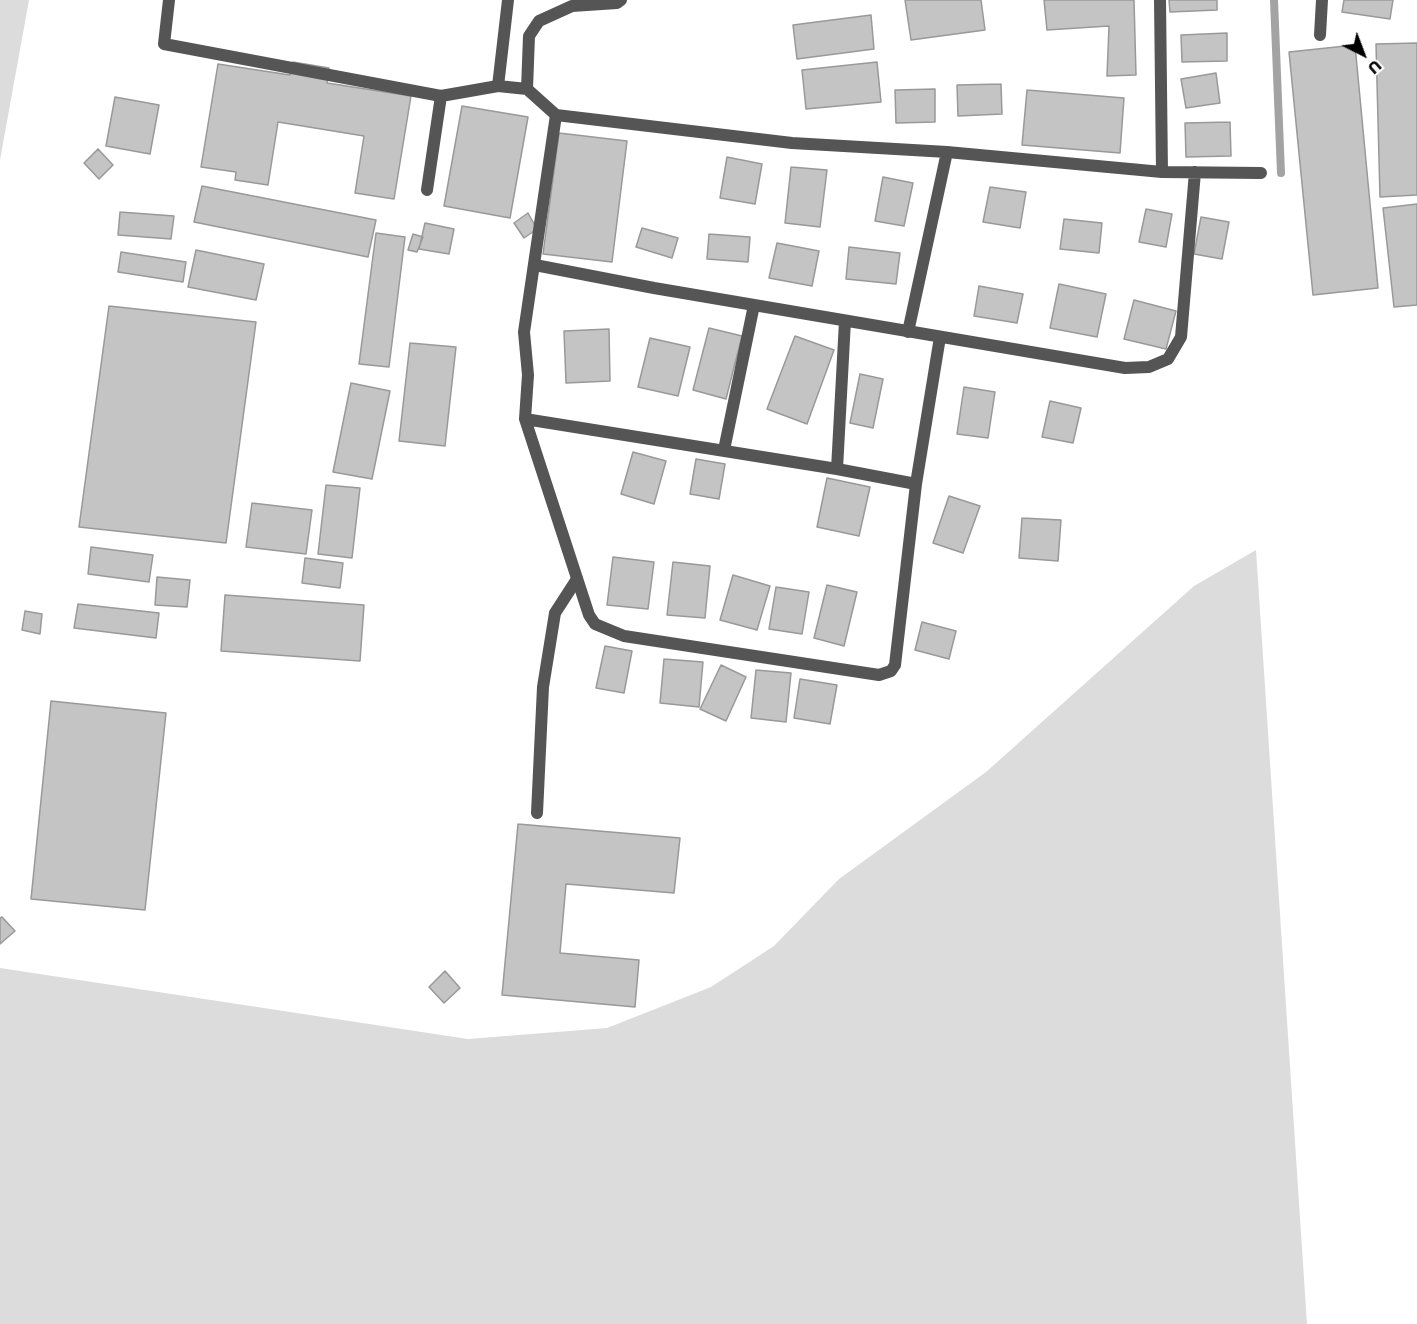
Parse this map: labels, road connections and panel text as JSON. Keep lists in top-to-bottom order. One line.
{"north":"bottom right"}
